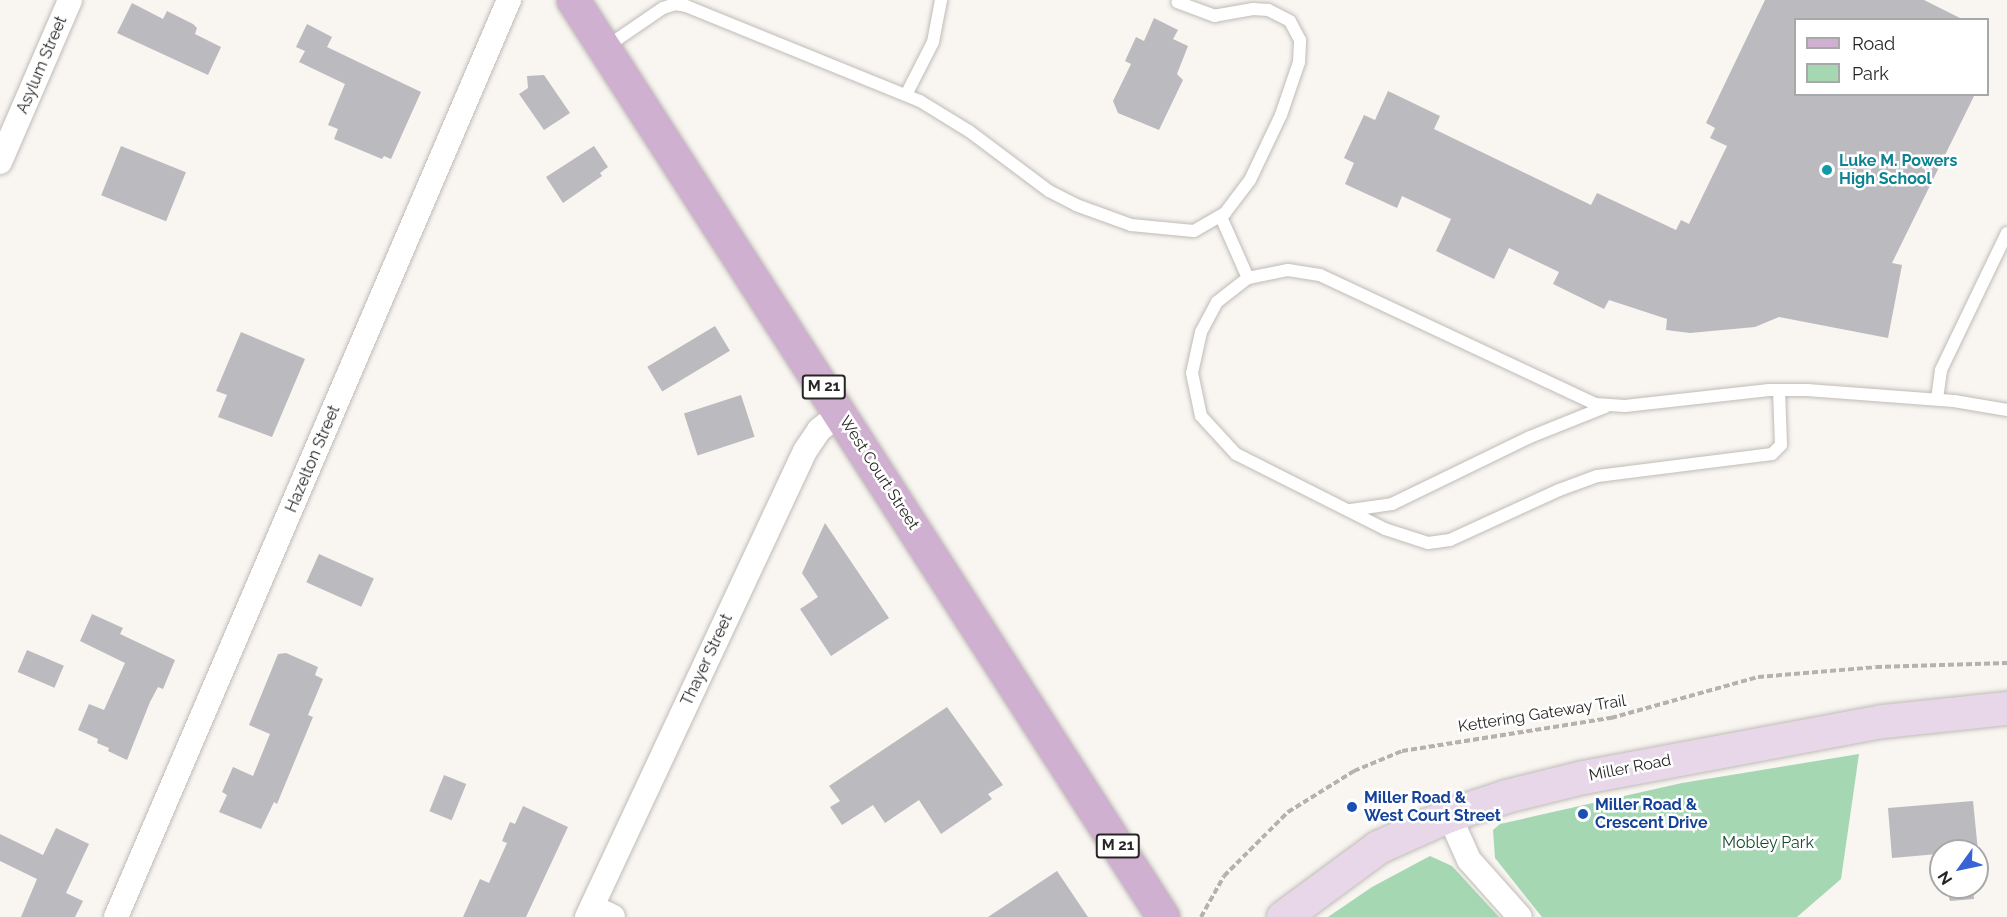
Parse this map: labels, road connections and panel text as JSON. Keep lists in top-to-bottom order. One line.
{"streets":{"main road":["M 21","West Court Street","Miller Road"],"street":["Asylum Street","Hazelton Street","Thayer Street"],"path":["Kettering Gateway Trail"]},"crossings":[["West Court Street","Thayer Street"]],"parks":["Mobley Park"],"places":["Luke M. Powers High School","Miller Road & West Court Street","Miller Road & Crescent Drive"],"legend":["Road","Park"],"north":"bottom left"}
